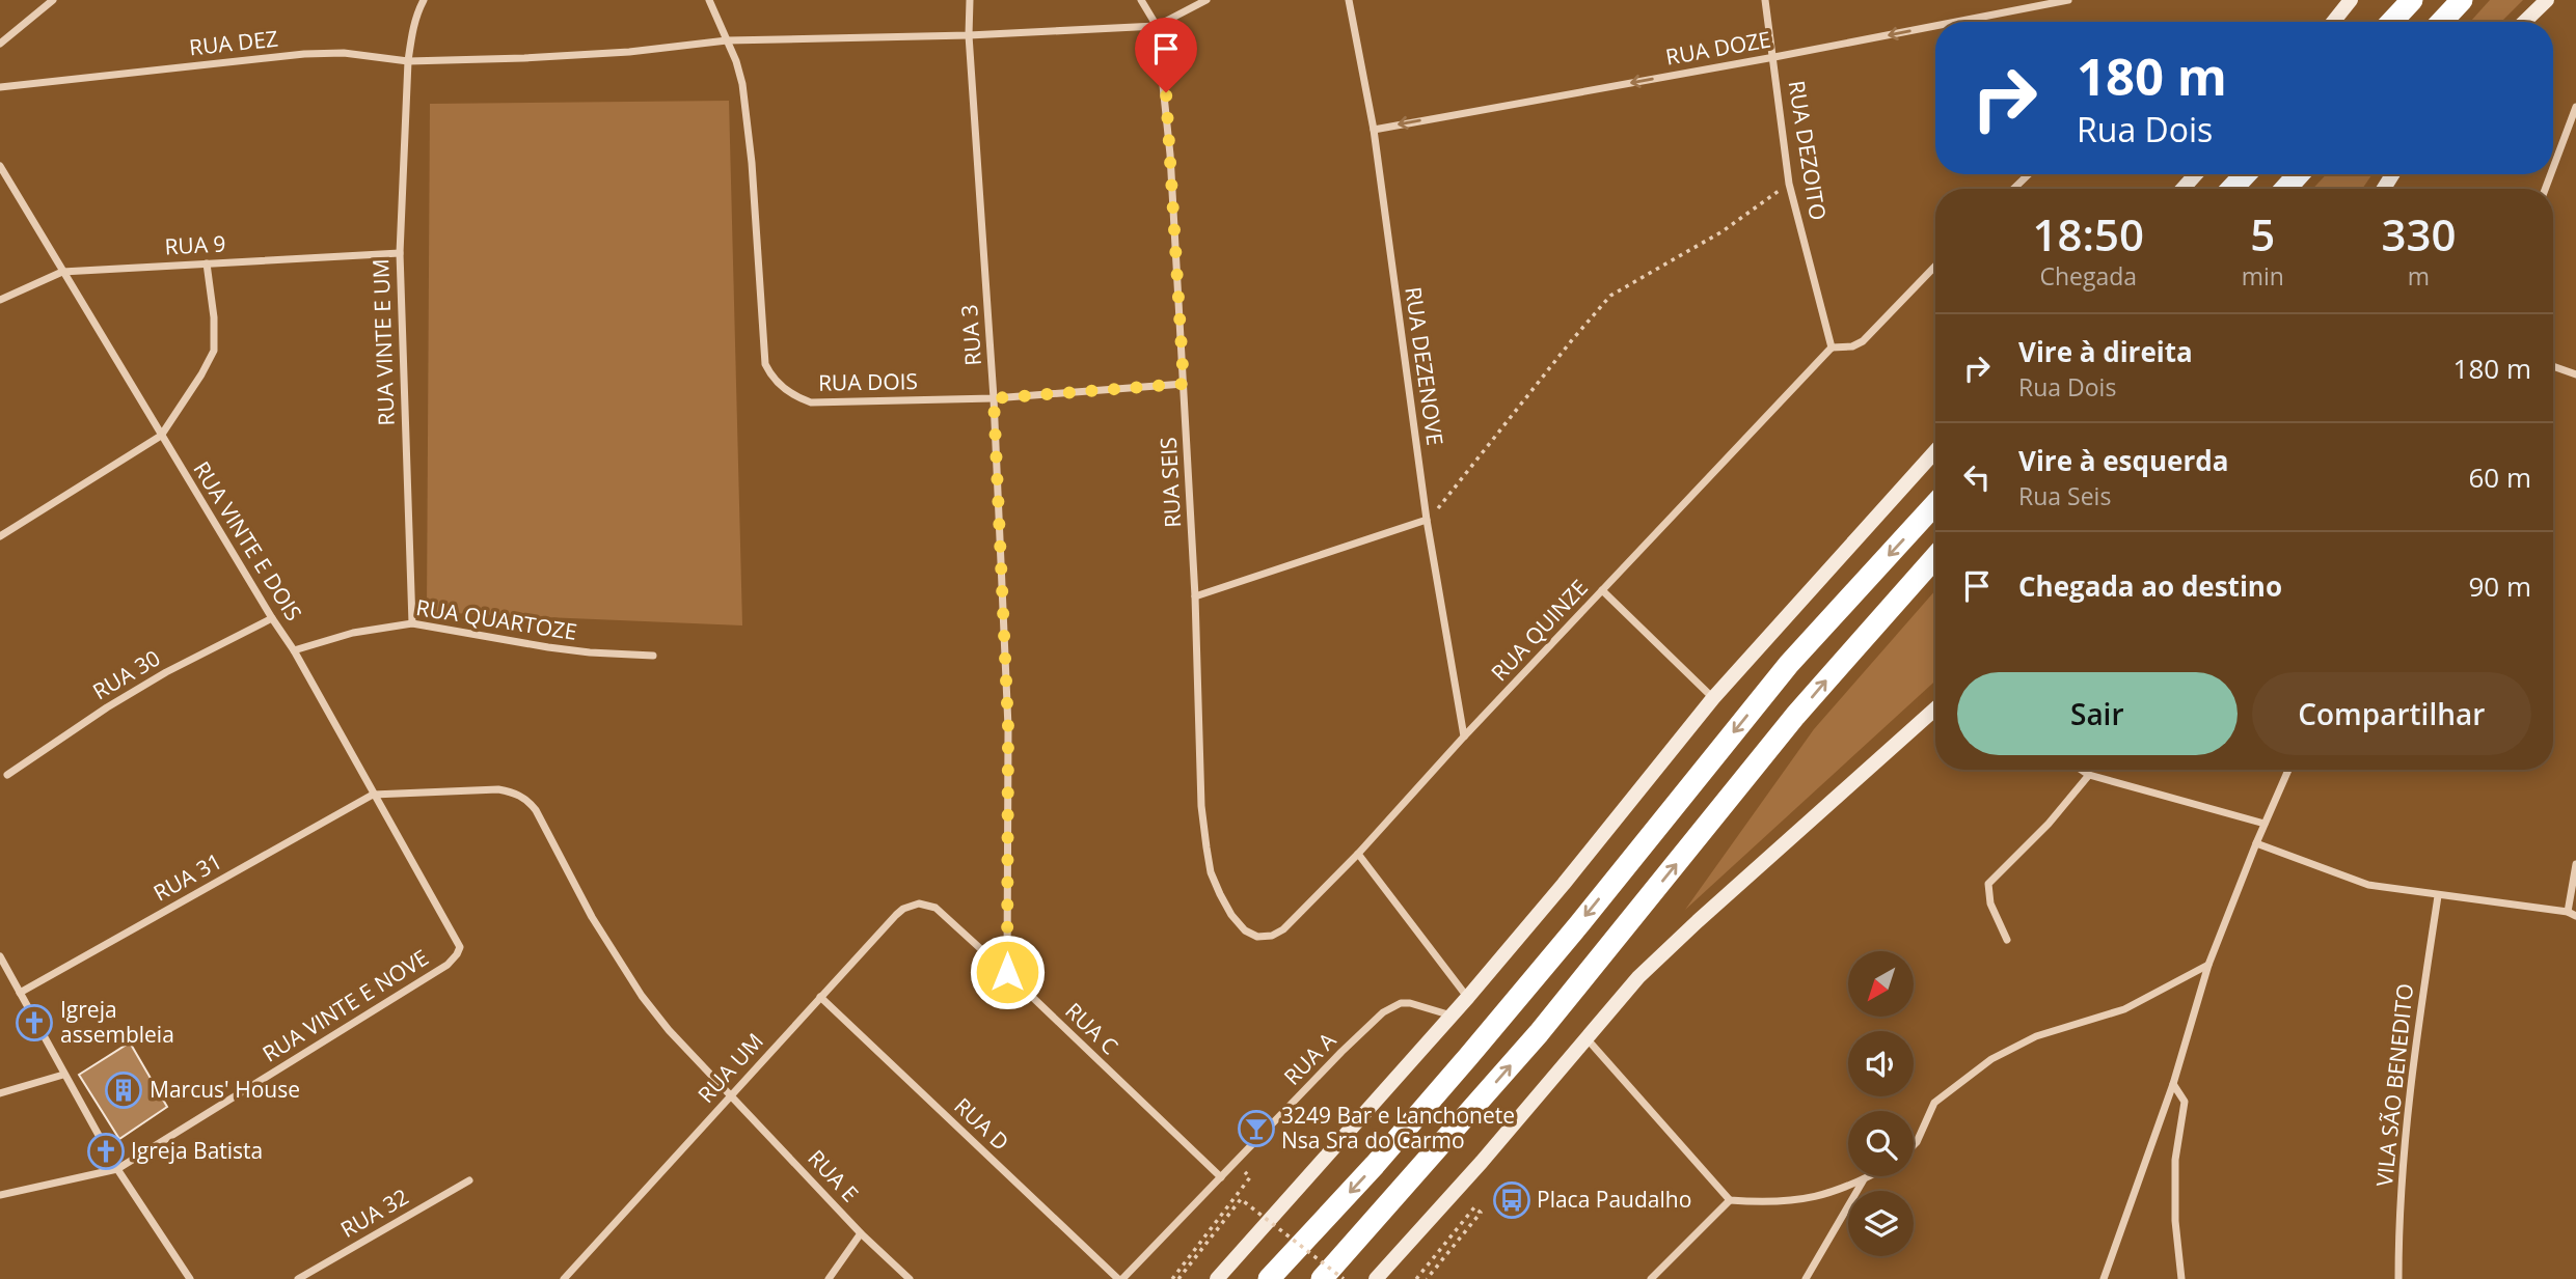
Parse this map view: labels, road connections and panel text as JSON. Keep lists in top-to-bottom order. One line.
{"streets":{"street":["RUA DEZ","RUA DOZE","RUA DEZOITO","RUA 9","RUA 3","RUA VINTE E UM","RUA DEZENOVE","RUA DOIS","RUA SEIS","RUA VINTE E DOIS","RUA QUARTOZE","RUA QUINZE","RUA 30","RUA 31","RUA VINTE E NOVE","RUA C","RUA A","RUA UM","VILA SÃO BENEDITO","RUA D","RUA E","RUA 32"]},"crossings":[["RUA DEZ","RUA 3"],["RUA DEZ","RUA VINTE E UM"],["RUA DEZ","RUA DOIS"],["RUA DEZ","RUA SEIS"],["RUA DOZE","RUA DEZOITO"],["RUA DOZE","RUA DEZENOVE"],["RUA DEZOITO","RUA QUINZE"],["RUA 9","RUA VINTE E UM"],["RUA 9","RUA VINTE E DOIS"],["RUA 3","RUA DOIS"],["RUA 3","RUA C"],["RUA VINTE E UM","RUA QUARTOZE"],["RUA DEZENOVE","RUA QUINZE"],["RUA DOIS","RUA SEIS"],["RUA SEIS","RUA QUINZE"],["RUA VINTE E DOIS","RUA QUARTOZE"],["RUA VINTE E DOIS","RUA 30"],["RUA VINTE E DOIS","RUA 31"],["RUA VINTE E DOIS","RUA VINTE E NOVE"],["RUA VINTE E DOIS","RUA E"],["RUA 31","RUA E"],["RUA C","RUA A"],["RUA C","RUA UM"],["RUA A","RUA D"],["RUA UM","RUA D"],["RUA UM","RUA E"]],"one_way":["RUA DOZE"],"places":{"church":["Igreja assembleia","Igreja Batista"],"building":["Marcus' House"],"bar":["3249 Bar e Lanchonete Nsa Sra do Carmo"],"bus stop":["Placa Paudalho"]},"north":"bottom left","page":{"turn":["180 m","Rua Dois"],"eta":["18:50","Chegada","5","min","330","m"],"list":[{"name":"Vire à direita","note":"Rua Dois","value":"180 m"},{"name":"Vire à esquerda","note":"Rua Seis","value":"60 m"},{"name":"Chegada ao destino","value":"90 m"}],"buttons":["Sair","Compartilhar"]}}
